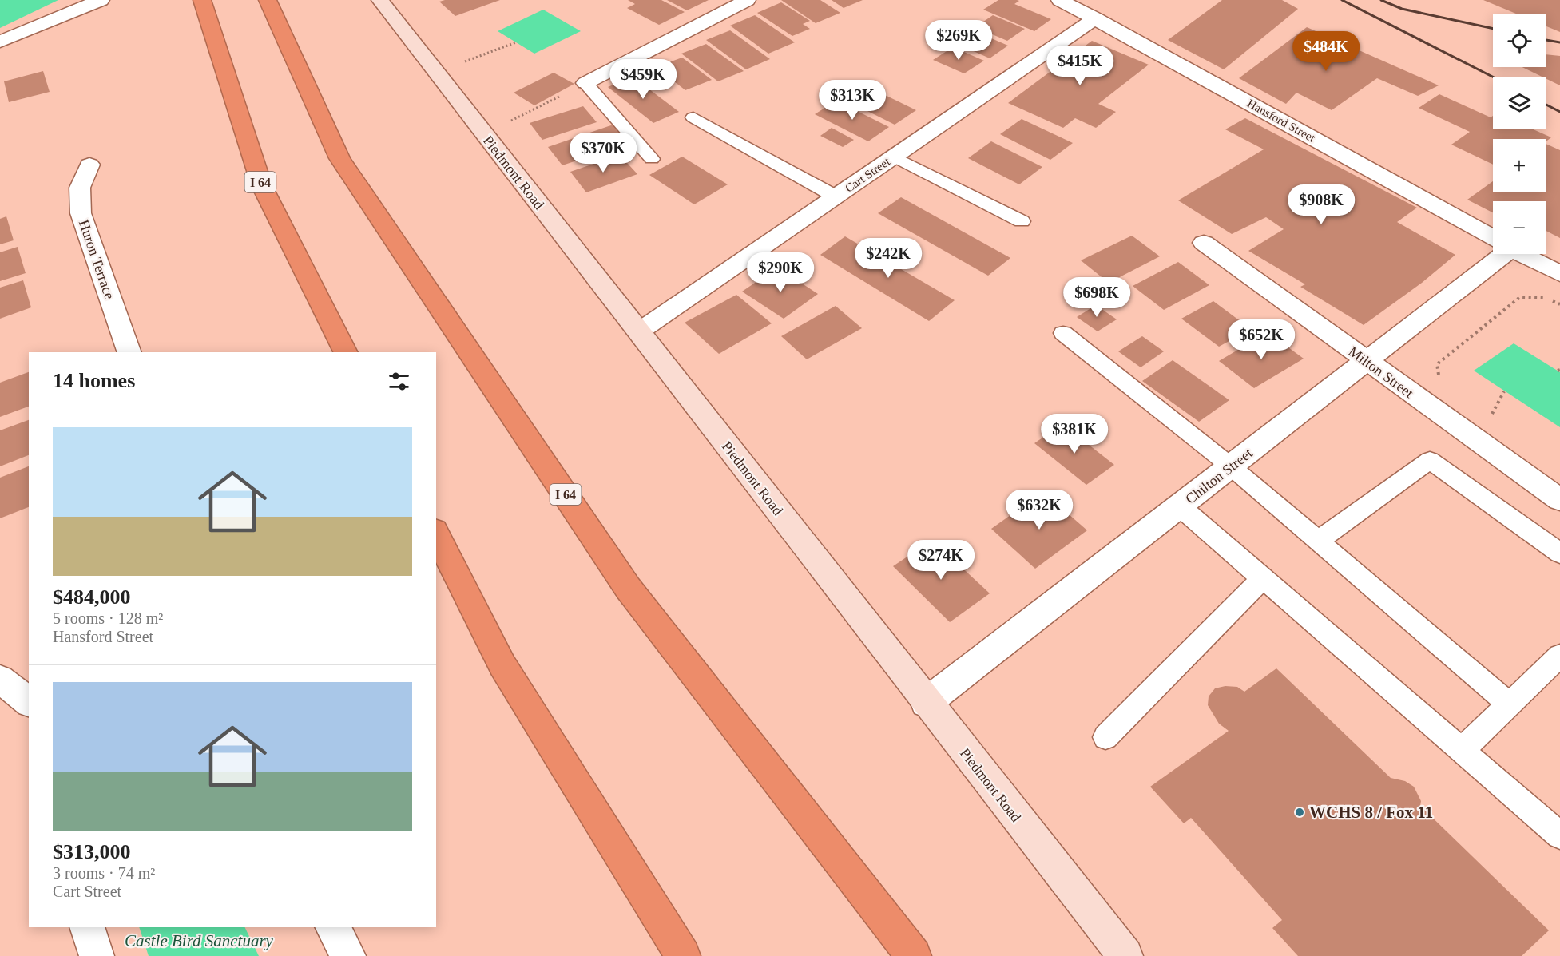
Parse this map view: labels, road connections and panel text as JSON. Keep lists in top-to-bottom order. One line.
{"streets":{"highway":["I 64"],"street":["Hansford Street","Piedmont Road","Cart Street","Huron Terrace","Milton Street","Chilton Street"]},"crossings":[["Hansford Street","Cart Street"],["Piedmont Road","Cart Street"],["Piedmont Road","Chilton Street"],["Milton Street","Chilton Street"]],"parks":["Castle Bird Sanctuary"],"places":["WCHS 8 / Fox 11"],"page":{"map_buttons":["+","−"],"price":["$269K","$484K","$415K","$459K","$313K","$370K","$908K","$242K","$290K","$698K","$652K","$381K","$632K","$274K"],"heading":"14 homes","list":[{"name":"$484,000","note":"5 rooms · 128 m² · Hansford Street"},{"name":"$313,000","note":"3 rooms · 74 m² · Cart Street"}]}}
